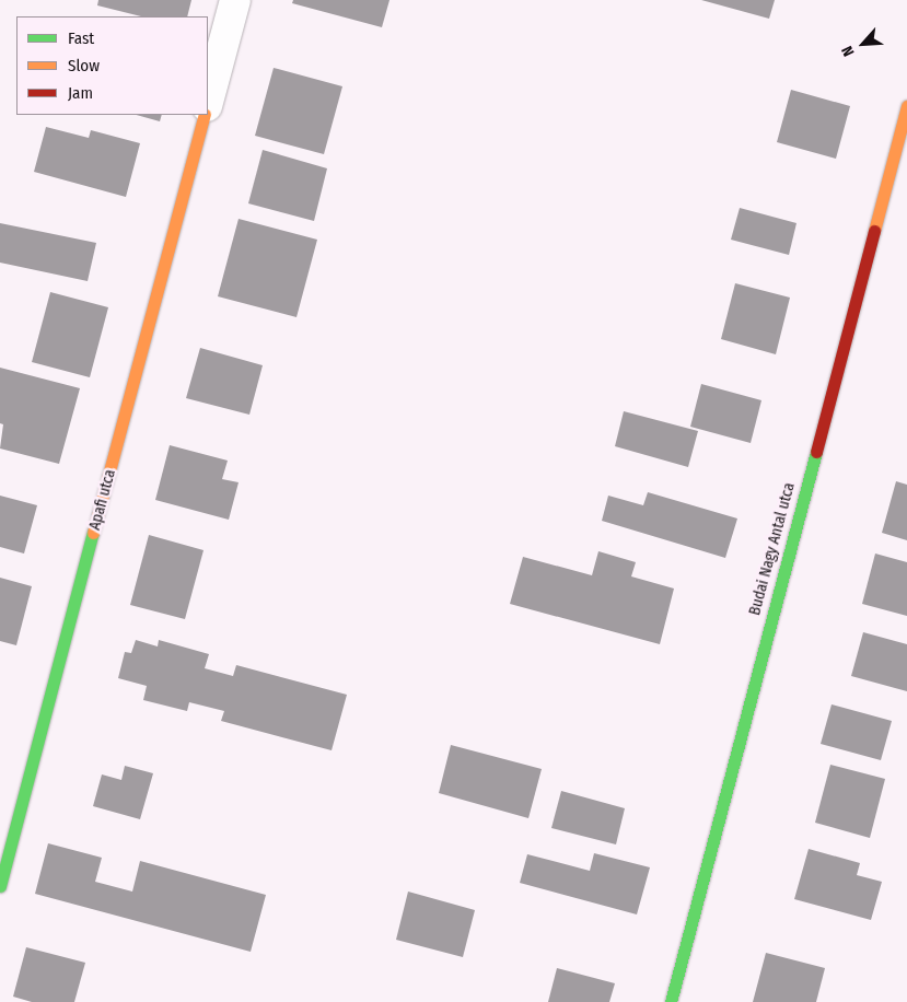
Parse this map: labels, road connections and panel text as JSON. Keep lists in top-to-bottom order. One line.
{"streets":{"street":["Apafi utca","Budai Nagy Antal utca"]},"legend":["Fast","Slow","Jam"],"north":"bottom left"}
